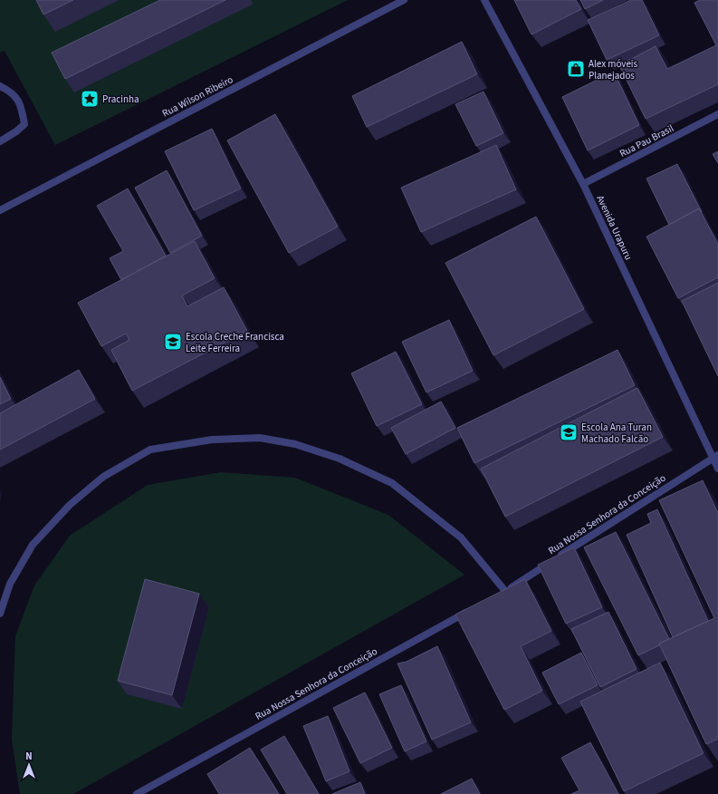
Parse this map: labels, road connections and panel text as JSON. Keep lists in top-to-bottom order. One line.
{"streets":{"street":["Rua Wilson Ribeiro","Rua Pau Brasil","Avenida Urapuru","Rua Nossa Senhora da Conceição"]},"crossings":[["Rua Pau Brasil","Avenida Urapuru"],["Avenida Urapuru","Rua Nossa Senhora da Conceição"]],"places":{"shop":["Alex móveis Planejados"],"place":["Pracinha"],"school or university":["Escola Creche Francisca Leite Ferreira","Escola Ana Turan Machado Falcão"]},"north":"top"}
